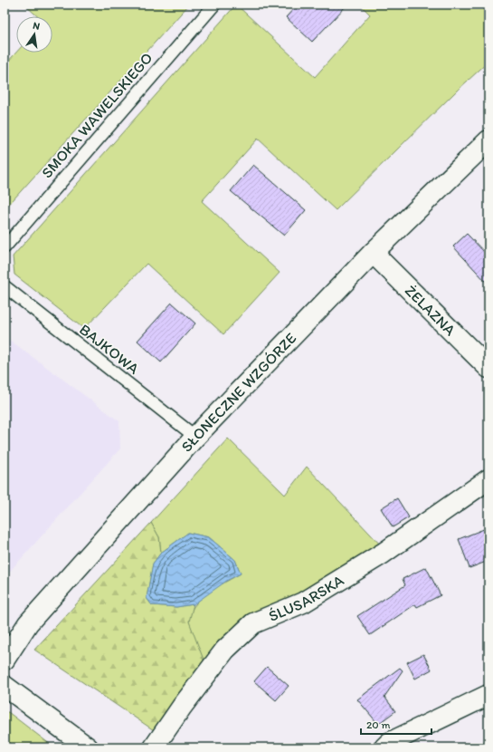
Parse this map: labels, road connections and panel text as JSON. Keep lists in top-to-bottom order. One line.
{"streets":{"street":["ŻELAZNA","SŁONECZNE WZGÓRZE","ŚLUSARSKA"],"lane":["SMOKA WAWELSKIEGO","BAJKOWA"]},"crossings":[["ŻELAZNA","SŁONECZNE WZGÓRZE"],["BAJKOWA","SŁONECZNE WZGÓRZE"]],"scale_bar":"20 m","north":"top"}
